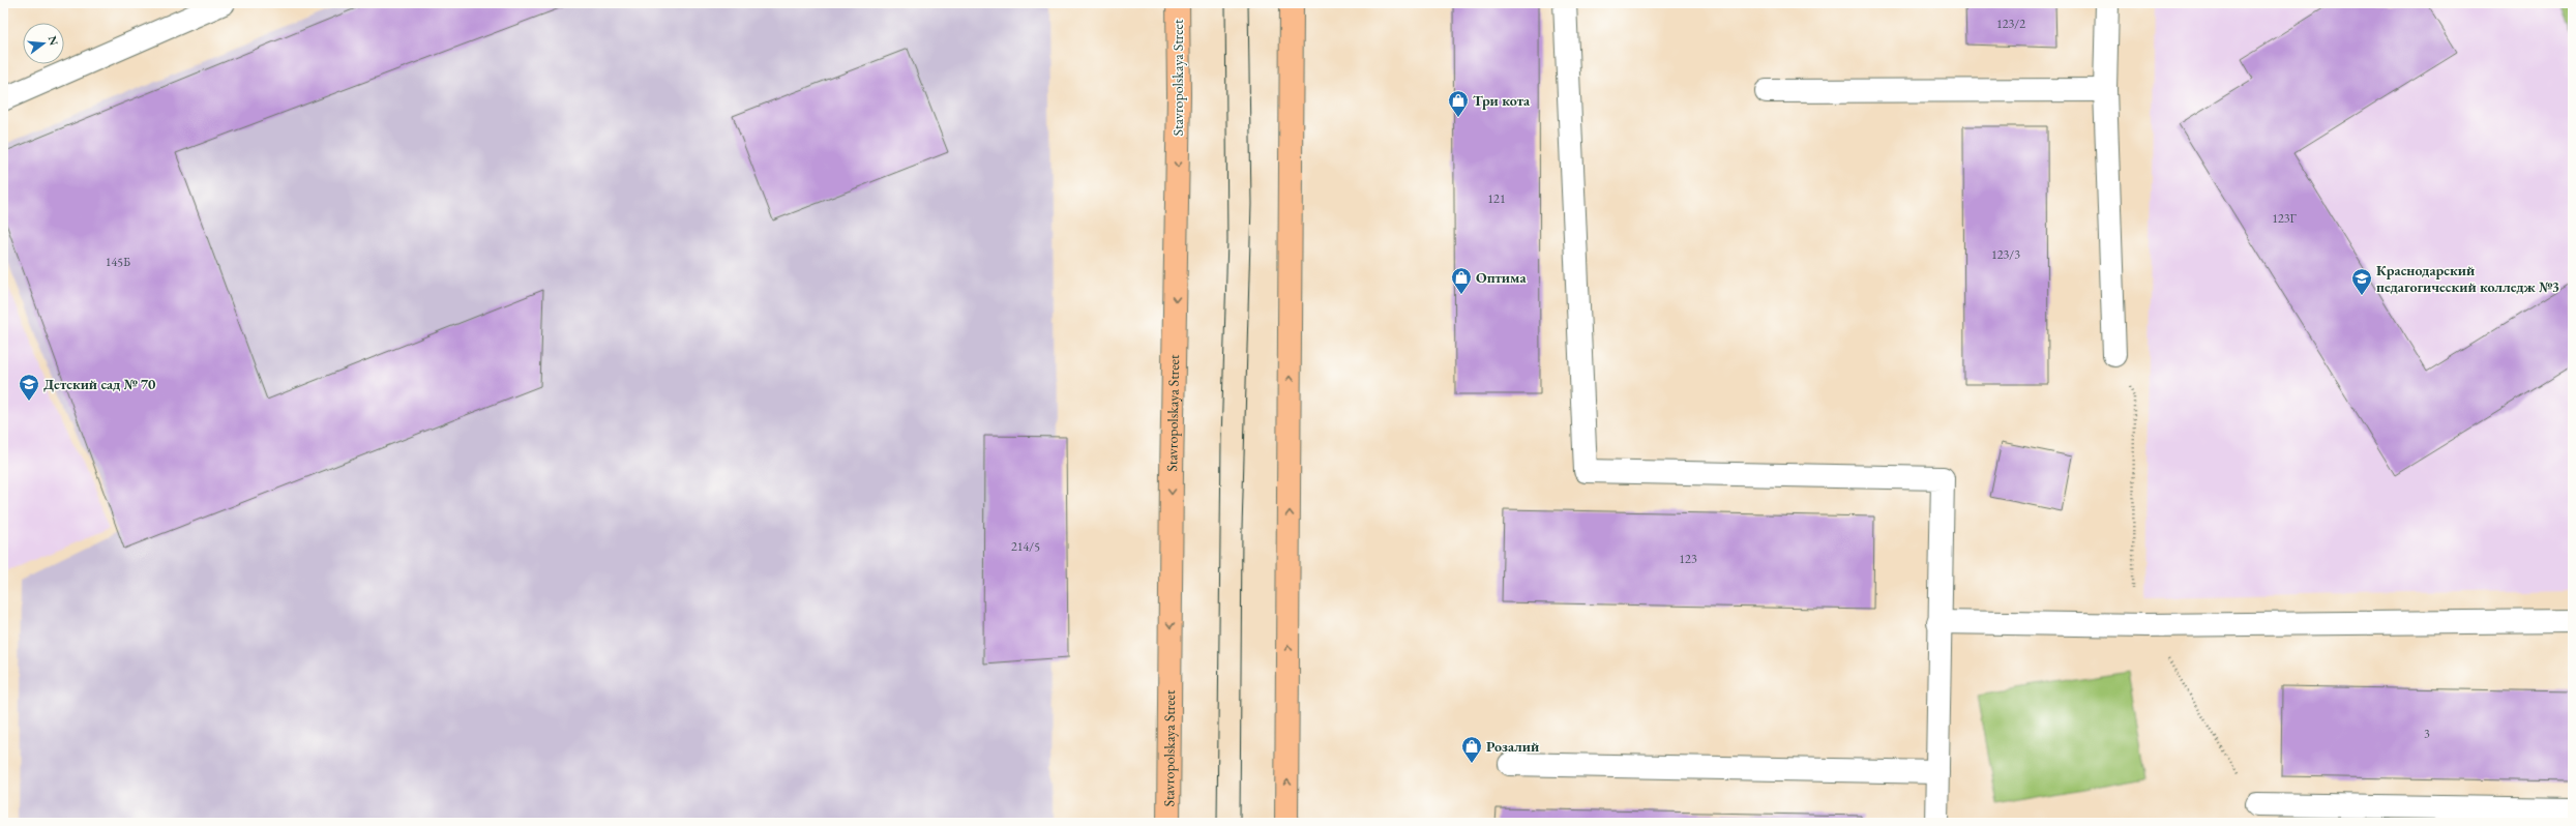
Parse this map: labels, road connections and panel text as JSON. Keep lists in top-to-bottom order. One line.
{"streets":{"main road":["Stavropolskaya Street"]},"places":{"shop":["Три кота","Оптима","Розалий"],"school or university":["Краснодарский педагогический колледж №3","Детский сад № 70"]},"house_numbers":["123/2","121","123Г","123/3","145Б","214/5","123","3"],"north":"right"}
